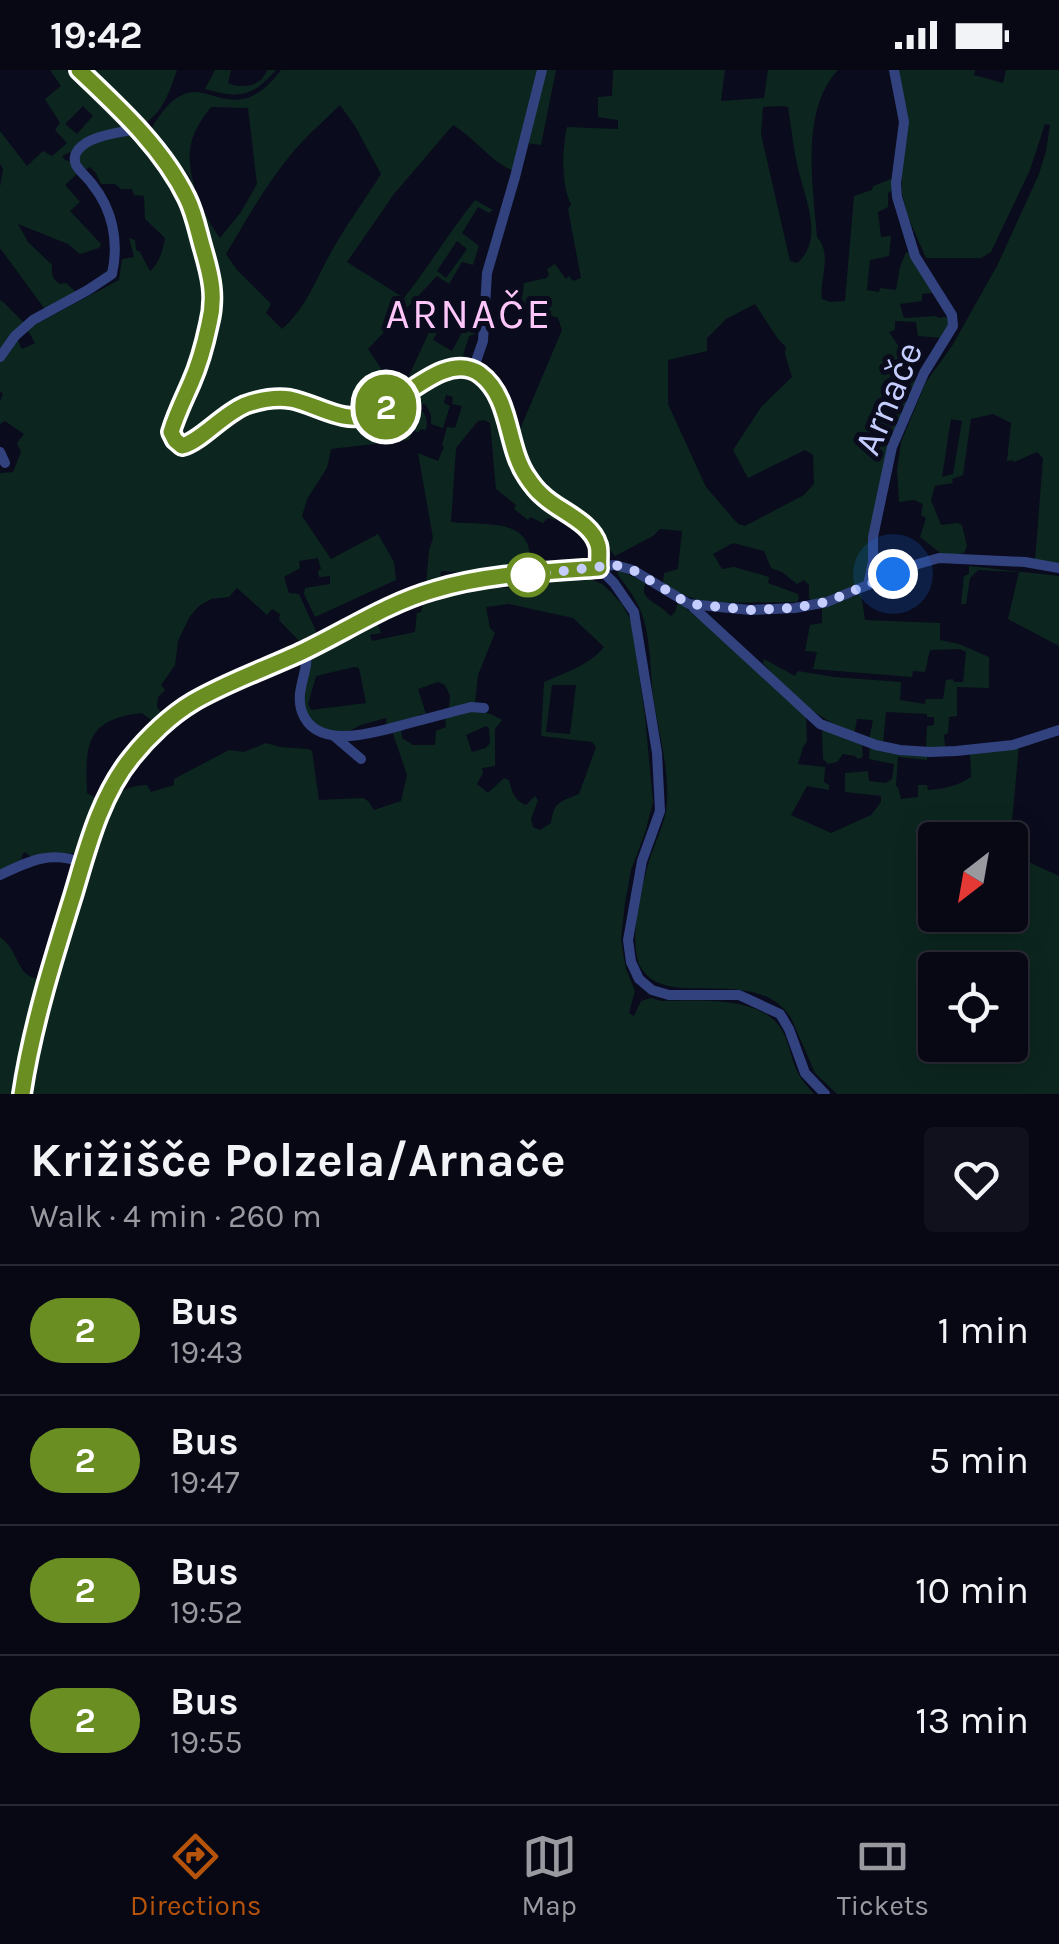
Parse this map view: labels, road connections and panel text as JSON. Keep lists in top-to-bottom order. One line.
{"streets":{"street":["Arnače"]},"districts":["ARNAČE"],"lines":["bus line 2"],"north":"bottom left","page":{"status":"19:42","on_map":"2","heading":["Križišče Polzela/Arnače","Walk · 4 min · 260 m"],"list":[{"mark":"2","name":"Bus","note":"19:43","value":"1 min"},{"mark":"2","name":"Bus","note":"19:47","value":"5 min"},{"mark":"2","name":"Bus","note":"19:52","value":"10 min"},{"mark":"2","name":"Bus","note":"19:55","value":"13 min"}],"tabs":["Directions","Map","Tickets"]}}
